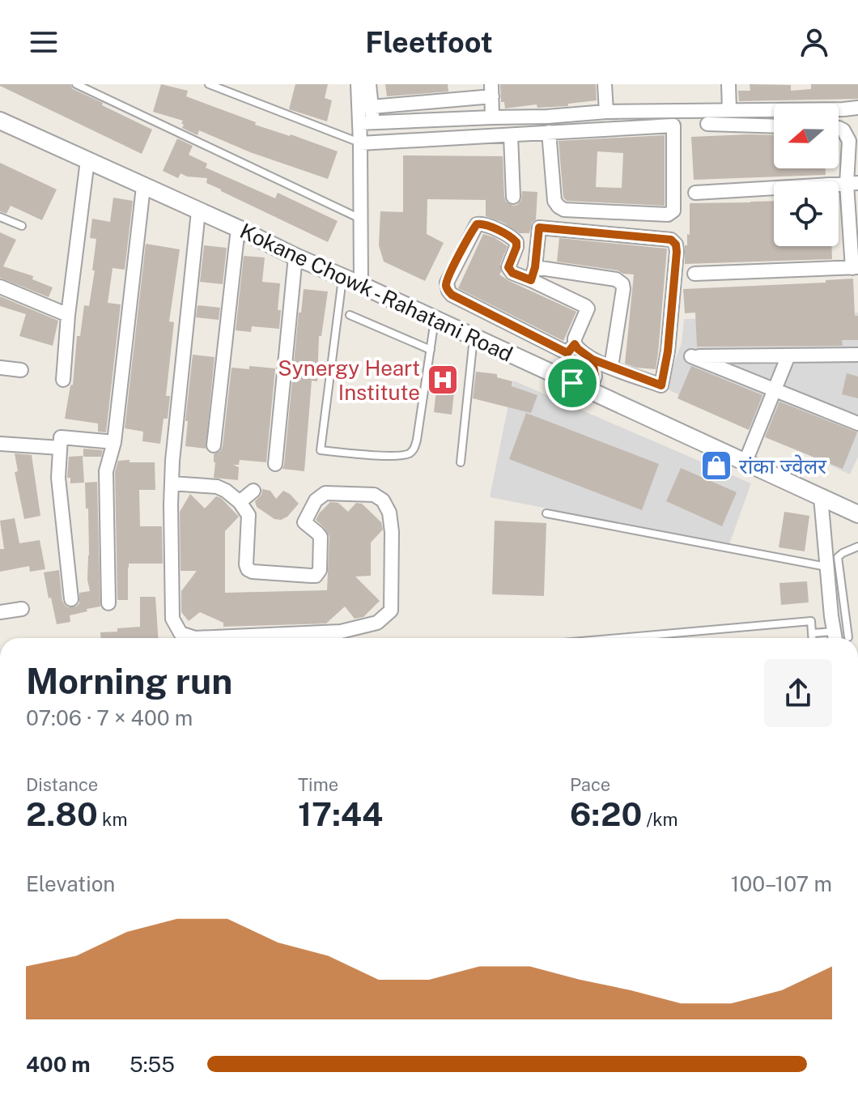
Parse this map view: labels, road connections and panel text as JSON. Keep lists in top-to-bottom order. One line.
{"streets":{"street":["Kokane Chowk - Rahatani Road"]},"places":{"hospital":["Synergy Heart Institute"],"shop":["रांका ज्वेलर"]},"north":"left","page":{"header":"Fleetfoot","heading":["Morning run","07:06 · 7 × 400 m"],"stats":[["Distance","2.80 km"],["Time","17:44"],["Pace","6:20 /km"]],"chart":["Elevation","100–107 m"],"list":[{"name":"400 m","note":"5:55"}]}}
